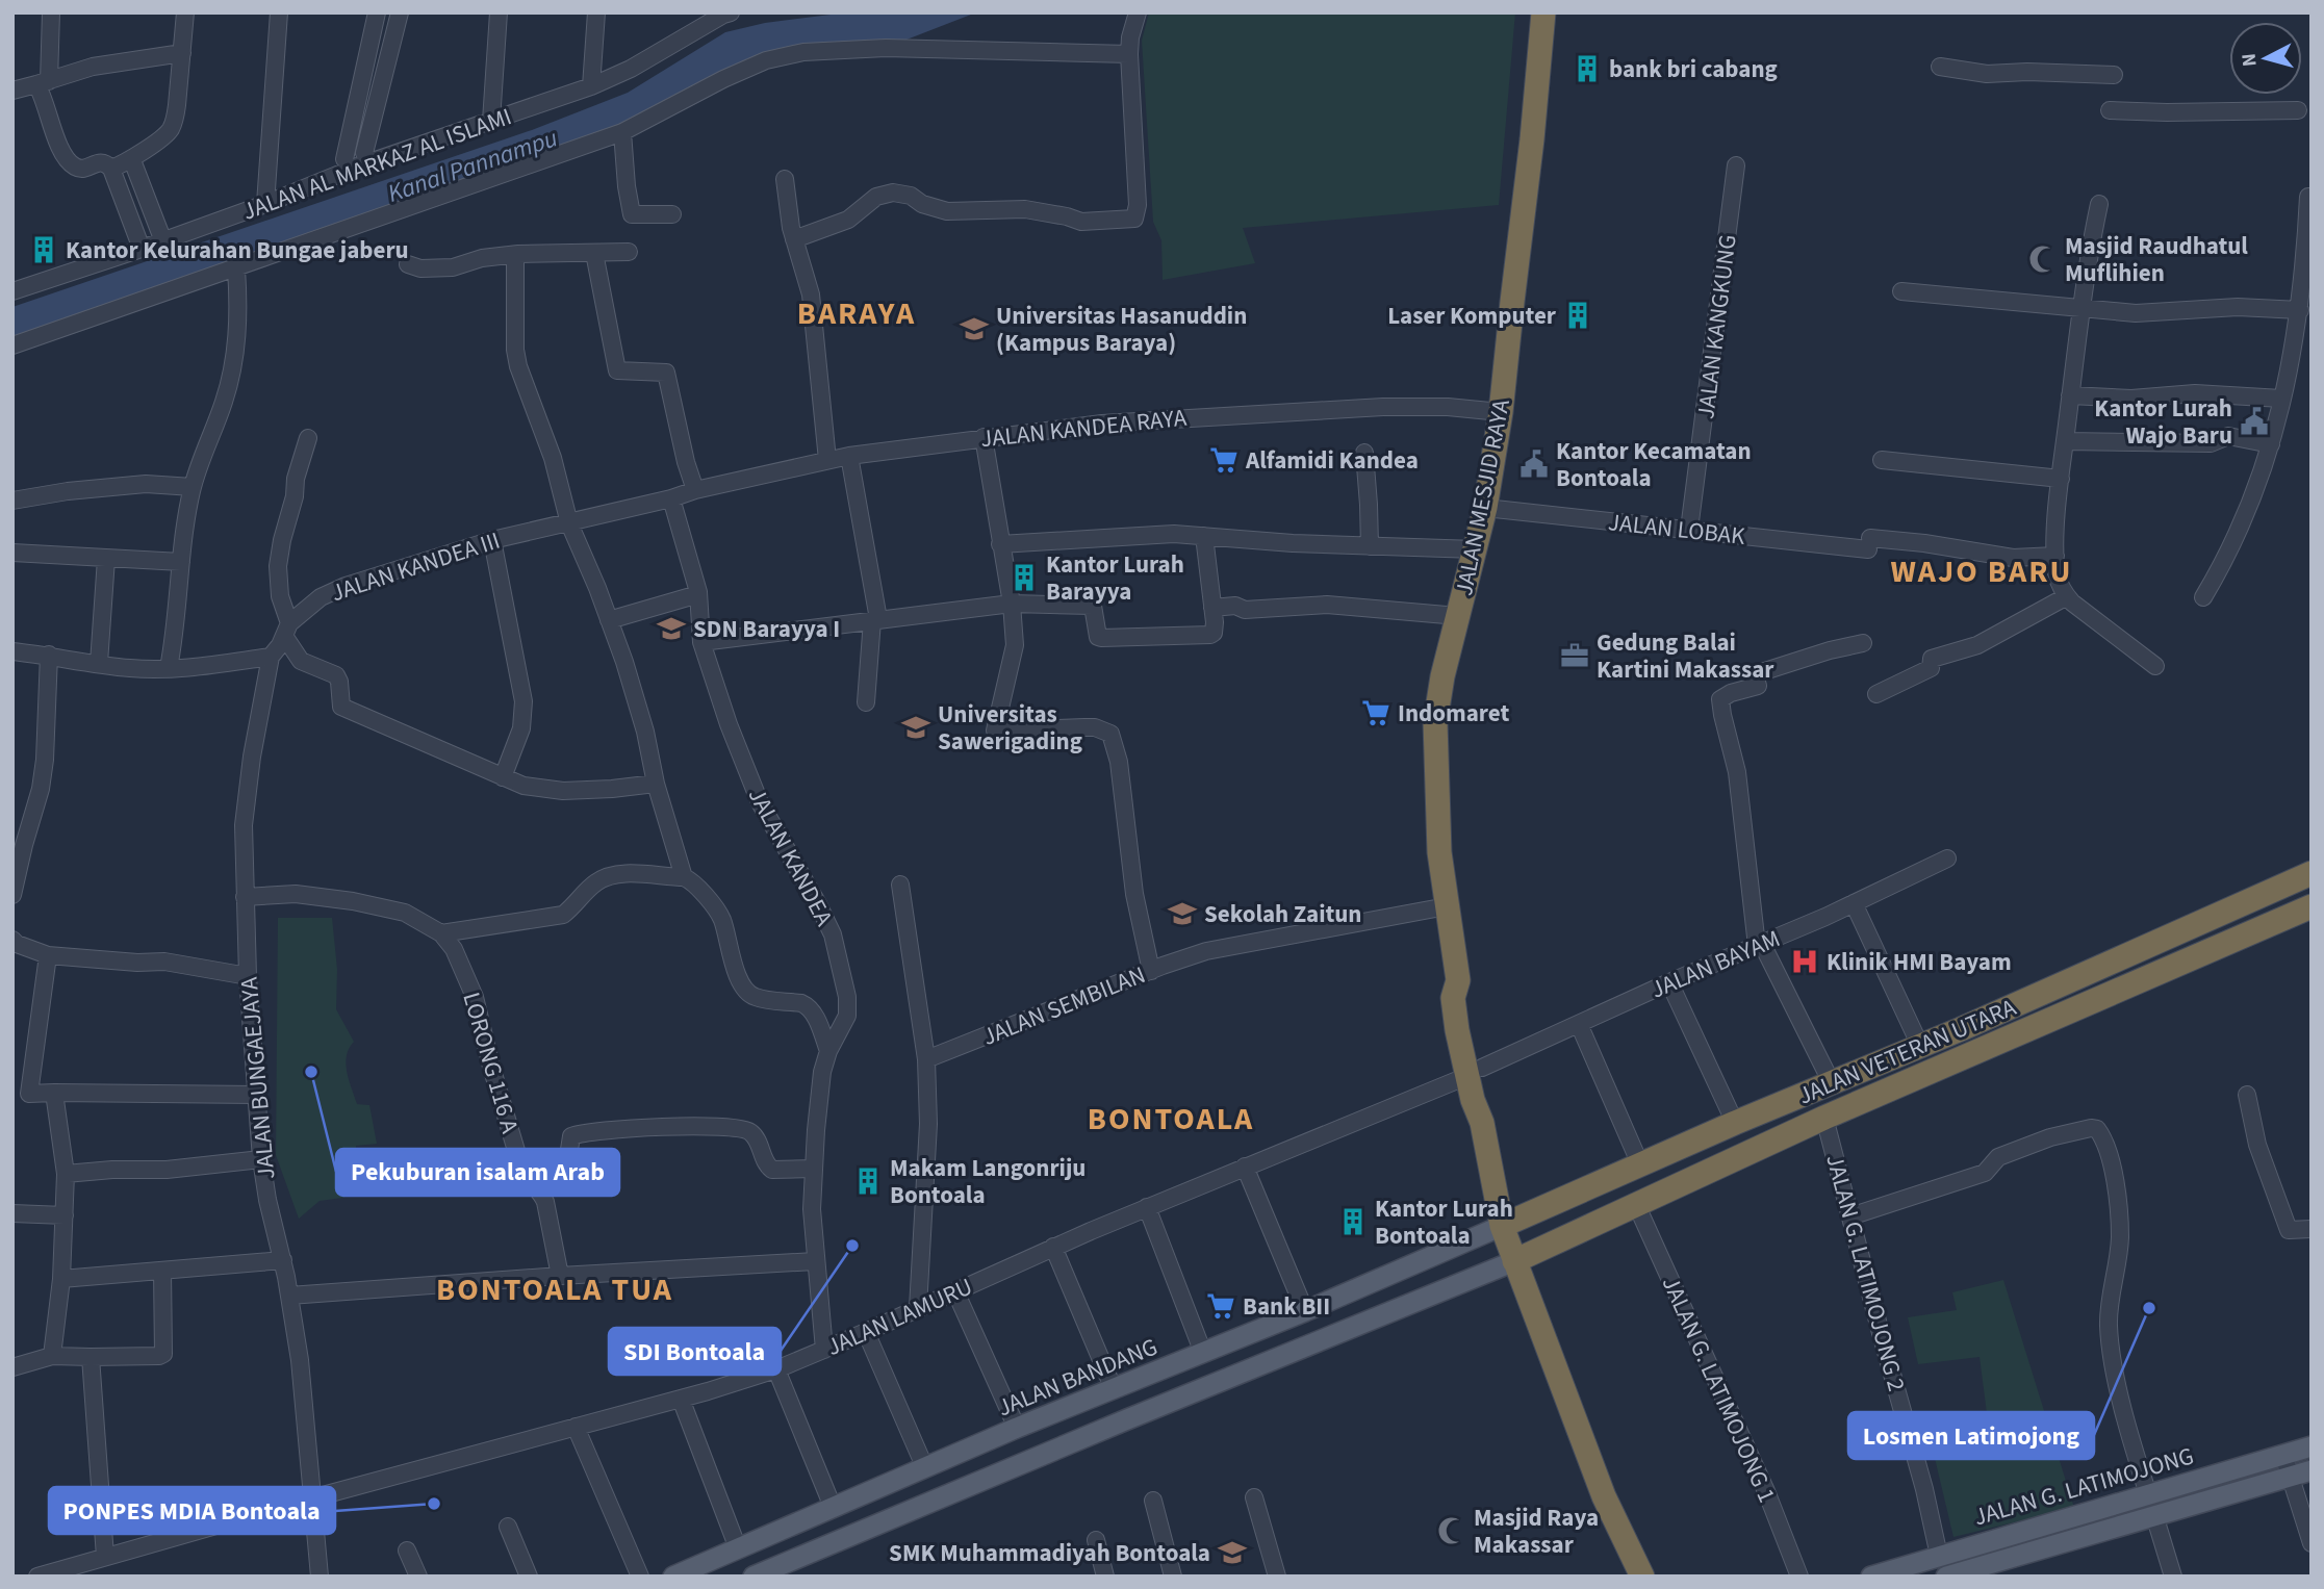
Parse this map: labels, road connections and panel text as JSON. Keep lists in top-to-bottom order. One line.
{"streets":{"highway":["JALAN MESJID RAYA","JALAN VETERAN UTARA"],"main road":["JALAN BANDANG","JALAN G. LATIMOJONG"],"street":["JALAN AL MARKAZ AL ISLAMI","JALAN KANGKUNG","JALAN KANDEA RAYA","JALAN LOBAK","JALAN KANDEA III","JALAN KANDEA","JALAN BAYAM","JALAN SEMBILAN","LORONG 116 A","JALAN BUNGAEJAYA","JALAN G. LATIMOJONG 2","JALAN LAMURU","JALAN G. LATIMOJONG 1"]},"crossings":[["JALAN KANGKUNG","JALAN LOBAK"],["JALAN KANDEA RAYA","JALAN MESJID RAYA"],["JALAN KANDEA RAYA","JALAN KANDEA III"],["JALAN KANDEA RAYA","JALAN KANDEA"],["JALAN MESJID RAYA","JALAN LOBAK"],["JALAN MESJID RAYA","JALAN BAYAM"],["JALAN MESJID RAYA","JALAN SEMBILAN"],["JALAN MESJID RAYA","JALAN VETERAN UTARA"],["JALAN MESJID RAYA","JALAN LAMURU"],["JALAN MESJID RAYA","JALAN BANDANG"],["JALAN KANDEA III","JALAN KANDEA"],["JALAN KANDEA III","JALAN BUNGAEJAYA"],["JALAN KANDEA","JALAN LAMURU"],["JALAN BAYAM","JALAN LAMURU"],["JALAN VETERAN UTARA","JALAN G. LATIMOJONG 2"],["JALAN VETERAN UTARA","JALAN BANDANG"],["JALAN VETERAN UTARA","JALAN G. LATIMOJONG 1"],["JALAN BUNGAEJAYA","JALAN LAMURU"],["JALAN G. LATIMOJONG 2","JALAN G. LATIMOJONG"]],"districts":["BARAYA","WAJO BARU","BONTOALA","BONTOALA TUA"],"water":["Kanal Pannampu"],"places":{"building":["bank bri cabang","Kantor Kelurahan Bungae jaberu","Laser Komputer","Kantor Lurah Barayya","Makam Langonriju Bontoala","Kantor Lurah Bontoala"],"mosque":["Masjid Raudhatul Muflihien","Masjid Raya Makassar"],"school or university":["Universitas Hasanuddin (Kampus Baraya)","SDN Barayya I","Universitas Sawerigading","Sekolah Zaitun","SMK Muhammadiyah Bontoala"],"public building":["Kantor Lurah Wajo Baru","Kantor Kecamatan Bontoala"],"supermarket":["Alfamidi Kandea","Indomaret","Bank BII"],"office":["Gedung Balai Kartini Makassar"],"hospital":["Klinik HMI Bayam"],"other":["Pekuburan isalam Arab","SDI Bontoala","Losmen Latimojong","PONPES MDIA Bontoala"]},"north":"left"}
